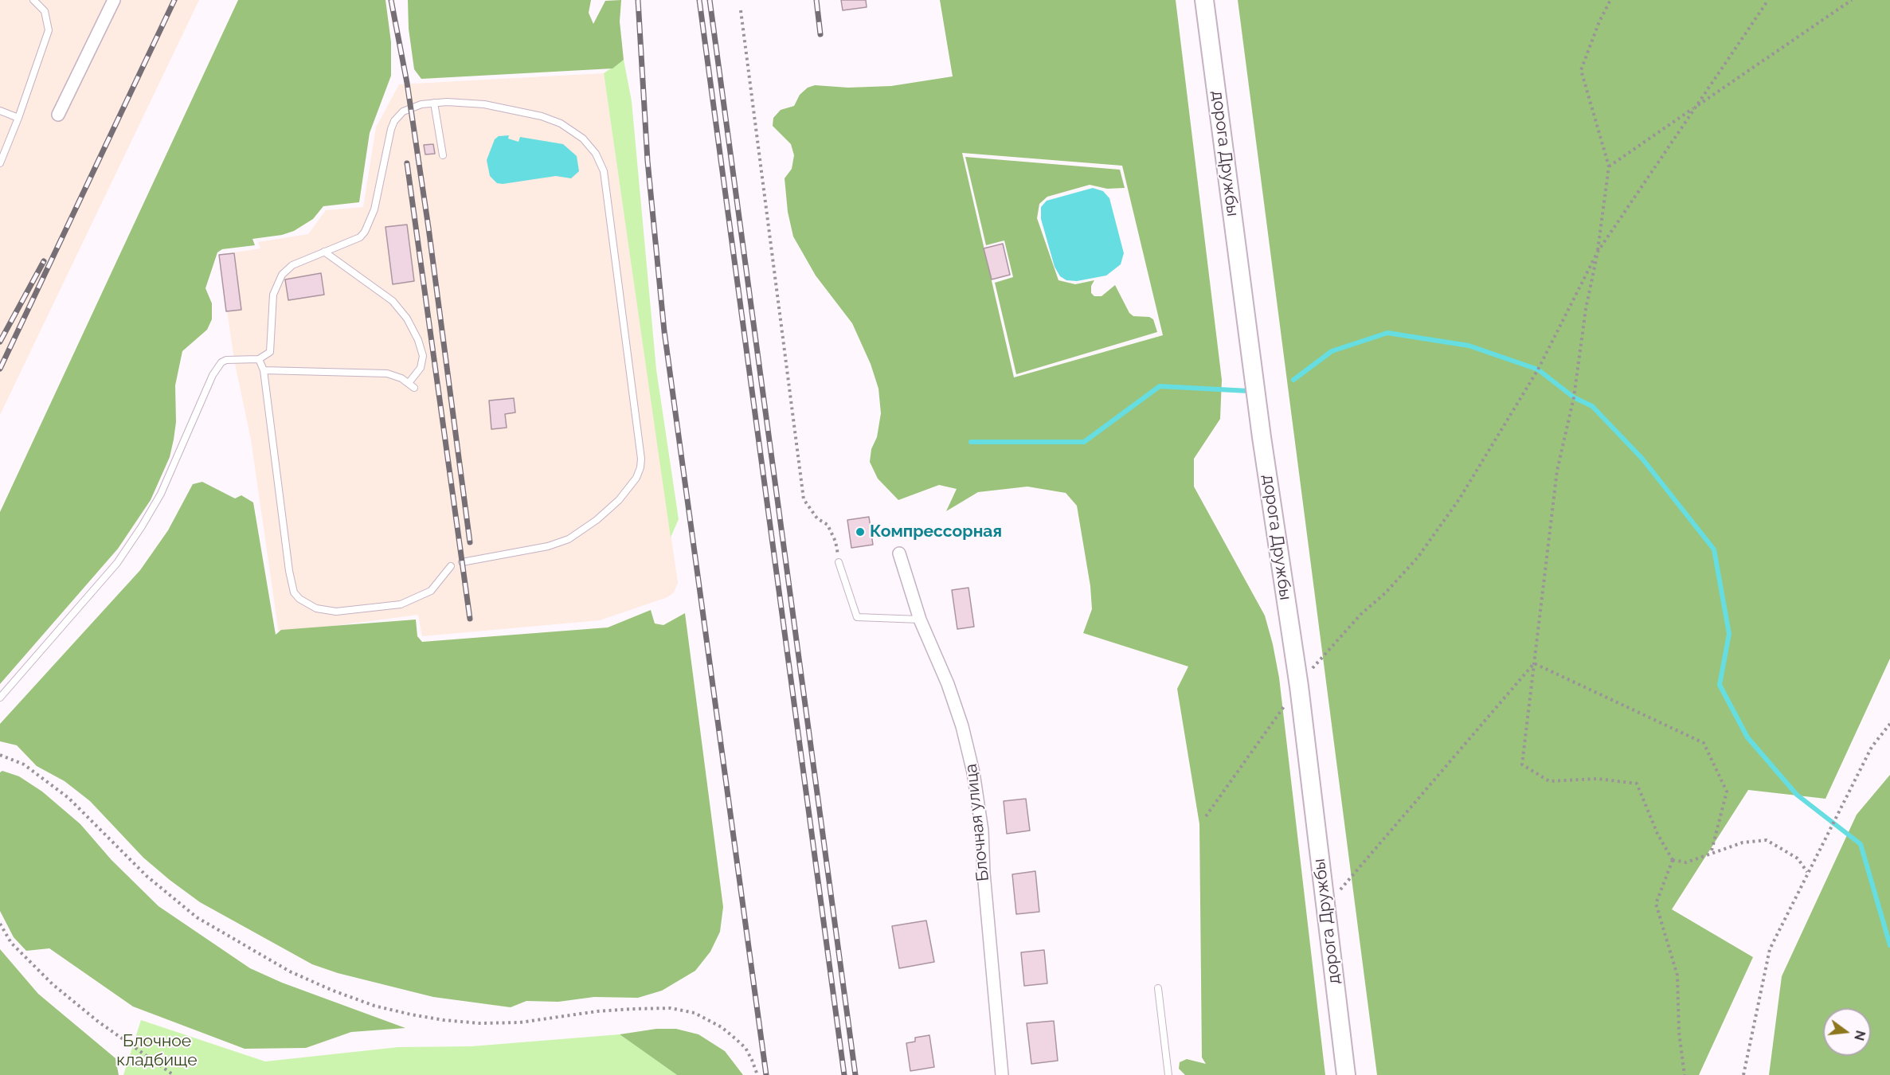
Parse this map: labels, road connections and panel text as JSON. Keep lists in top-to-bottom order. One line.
{"streets":{"main road":["дорога Дружбы"],"street":["Блочная улица"]},"parks":["Блочное кладбище"],"places":["Компрессорная"],"north":"right"}
